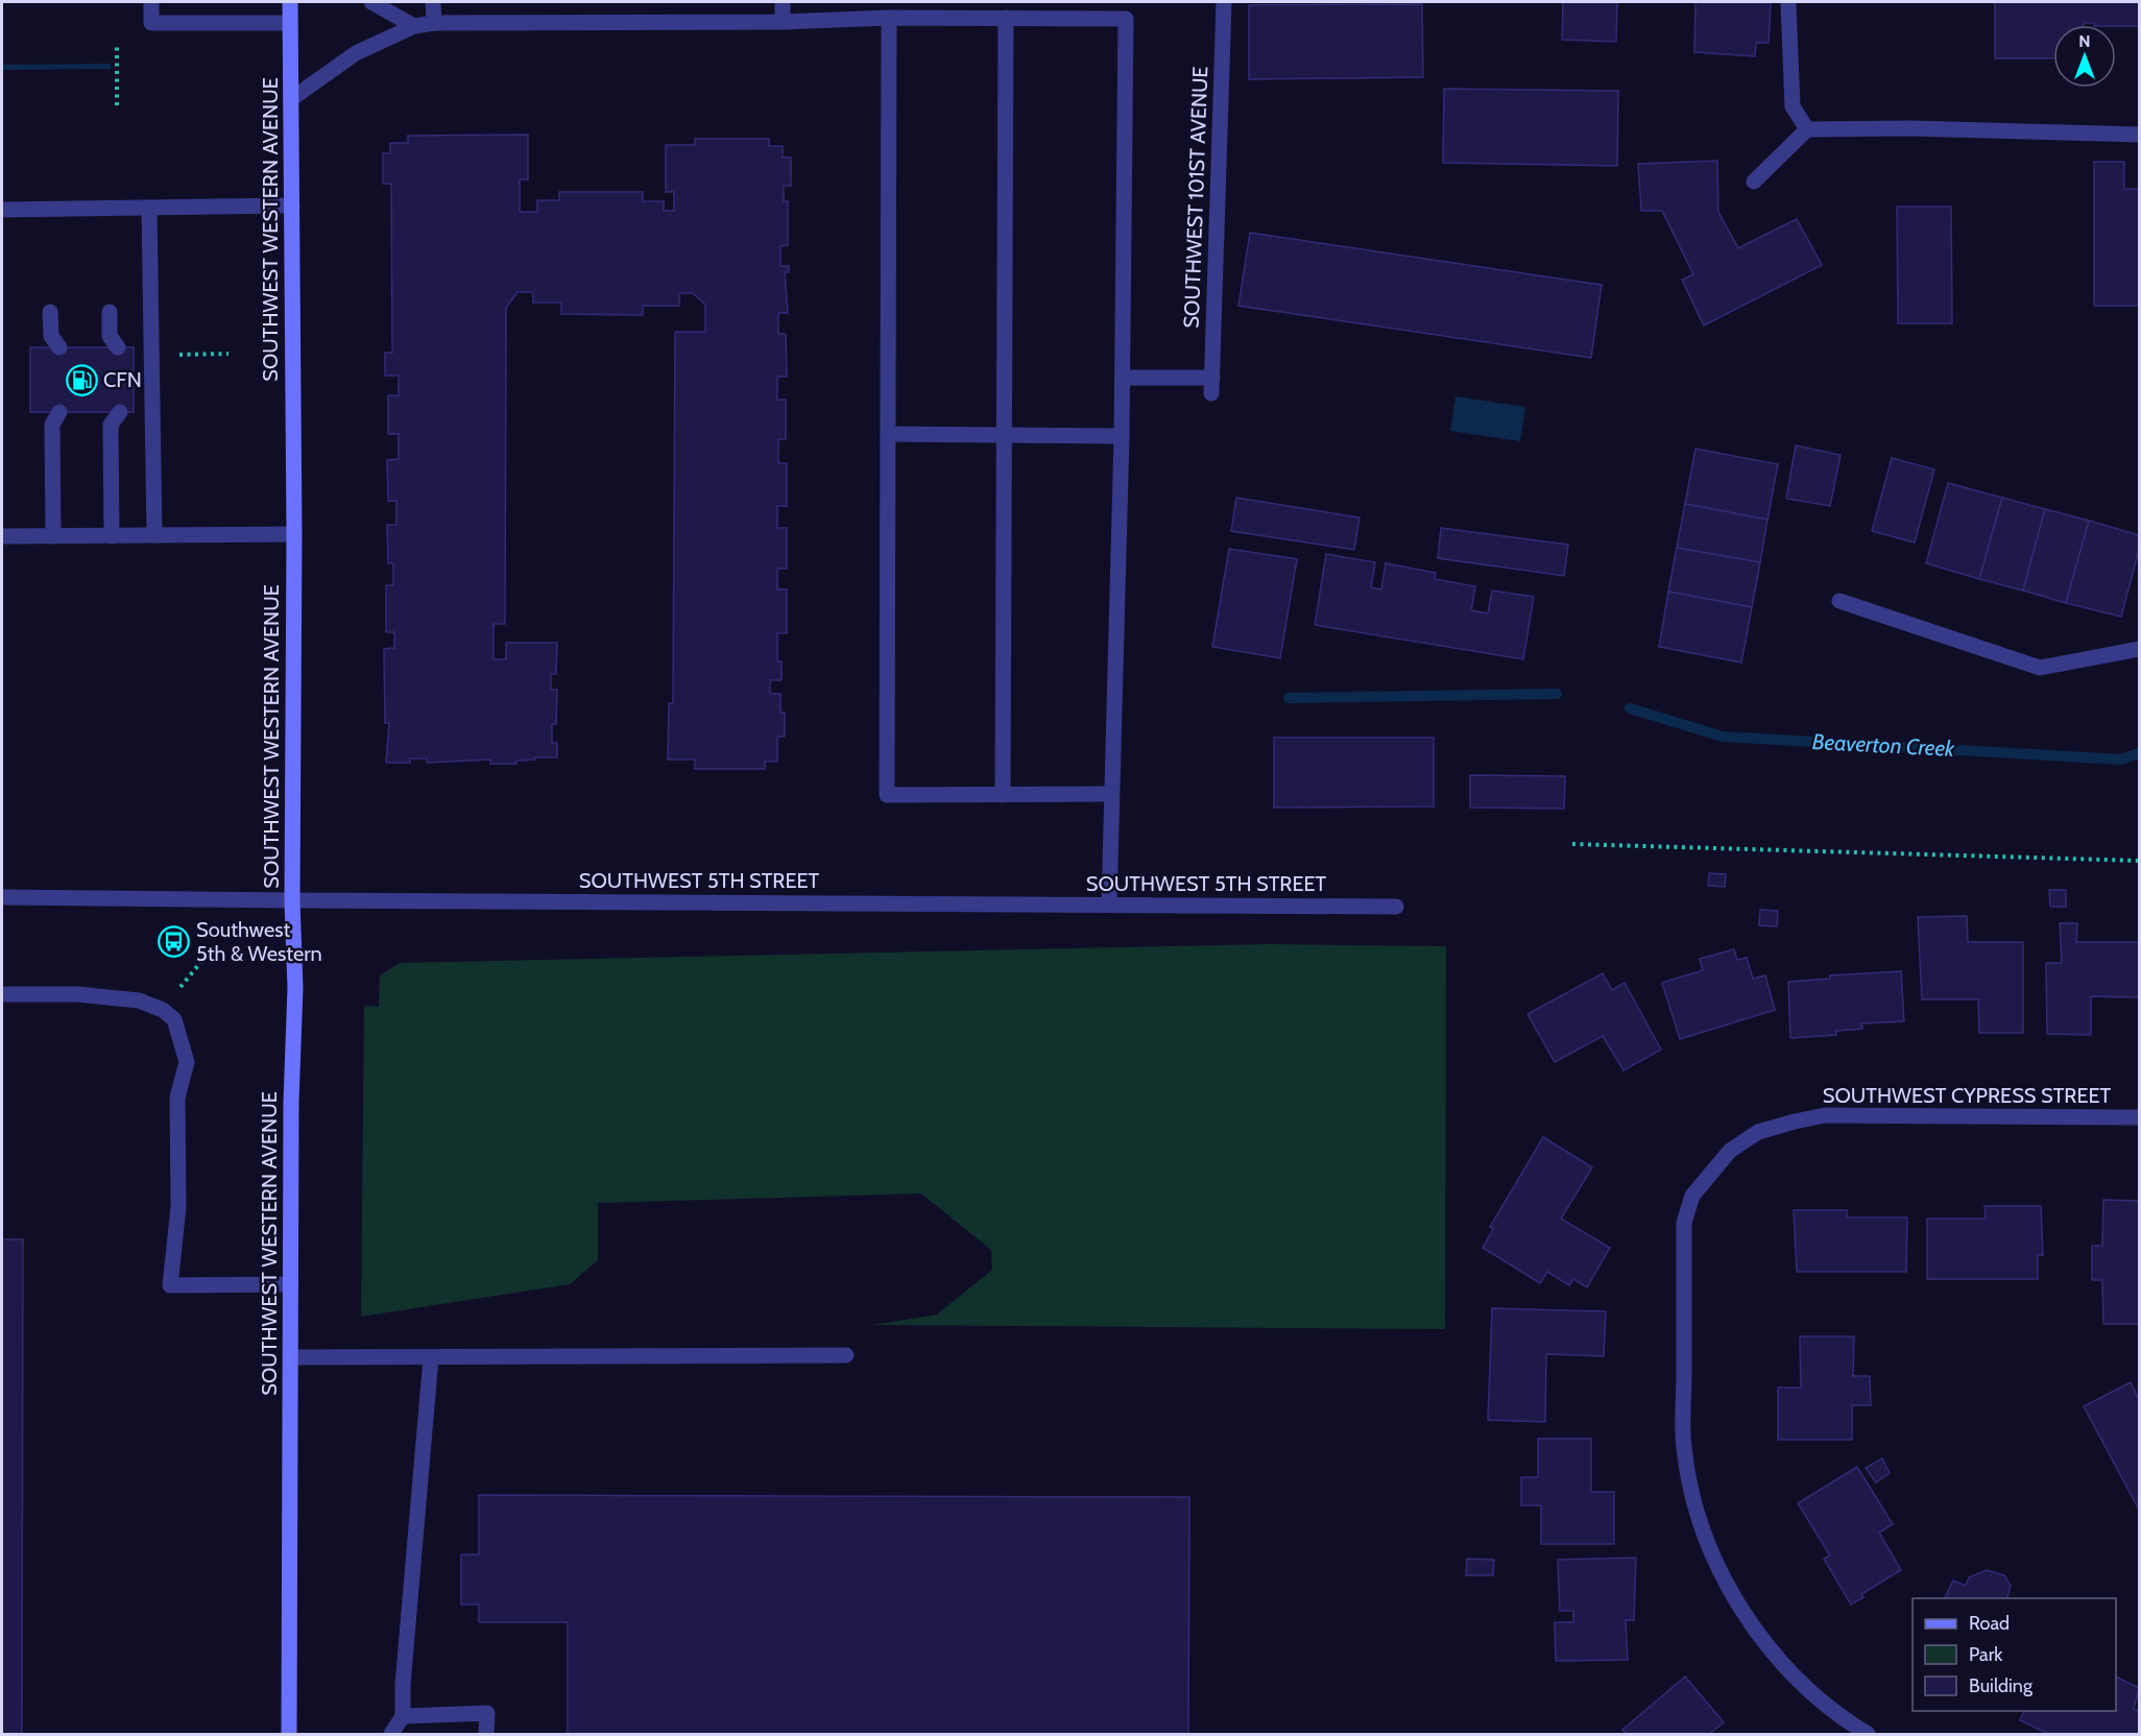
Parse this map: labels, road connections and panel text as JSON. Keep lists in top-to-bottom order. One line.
{"streets":{"main road":["SOUTHWEST WESTERN AVENUE"],"street":["SOUTHWEST 101ST AVENUE","SOUTHWEST 5TH STREET","SOUTHWEST CYPRESS STREET"]},"crossings":[["SOUTHWEST WESTERN AVENUE","SOUTHWEST 5TH STREET"]],"water":["Beaverton Creek"],"places":{"fuel station":["CFN"],"bus stop":["Southwest 5th & Western"]},"legend":["Road","Park","Building"],"north":"top"}
